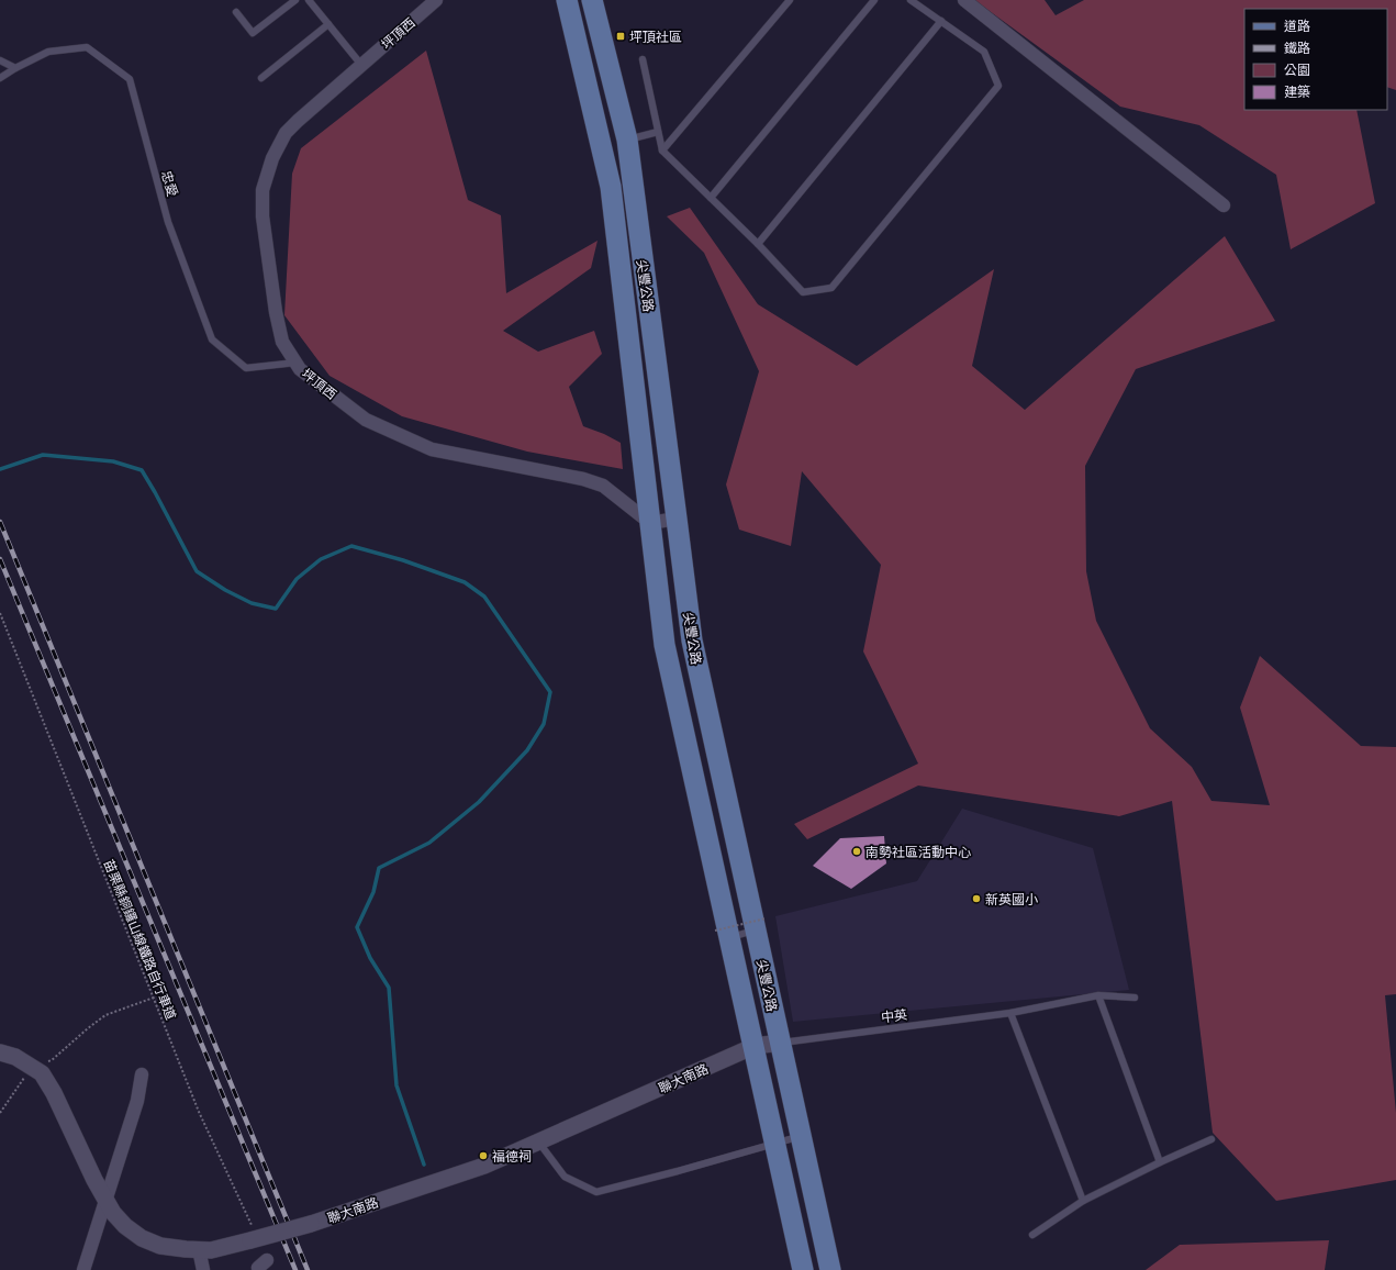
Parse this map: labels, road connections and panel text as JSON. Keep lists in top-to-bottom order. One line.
{"streets":{"main road":["尖豐公路"],"street":["坪頂西","聯大南路"],"lane":["忠愛","中英"],"path":["苗栗縣銅鑼山線鐵路自行車道"]},"crossings":[["坪頂西","忠愛"],["坪頂西","尖豐公路"],["尖豐公路","中英"],["尖豐公路","聯大南路"],["苗栗縣銅鑼山線鐵路自行車道","聯大南路"],["中英","聯大南路"]],"places":{"transit":["坪頂社區"],"other":["南勢社區活動中心","新英國小","福德祠"]},"legend":["道路","鐵路","公園","建築"]}
